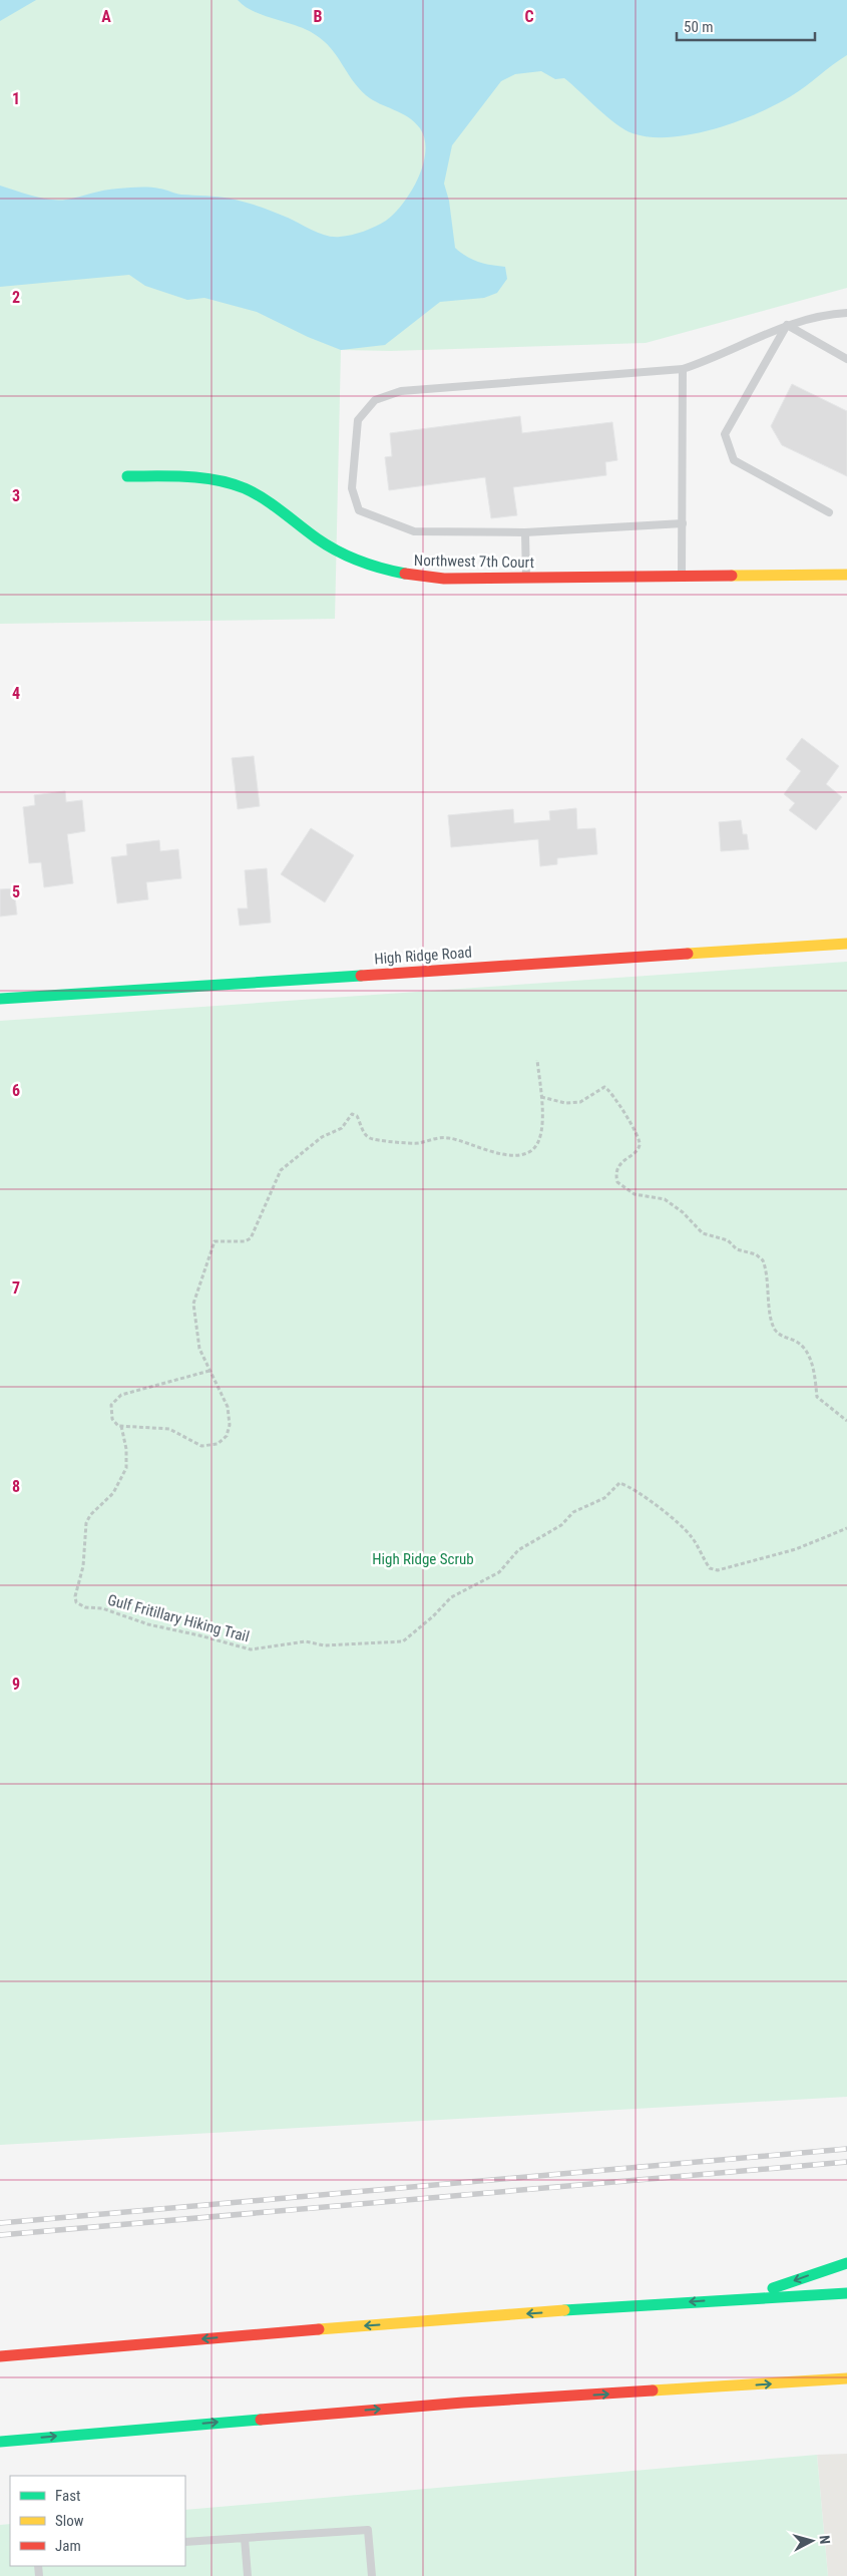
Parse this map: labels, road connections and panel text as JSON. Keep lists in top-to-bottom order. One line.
{"streets":{"main road":["Northwest 7th Court","High Ridge Road"],"path":["Gulf Fritillary Hiking Trail"]},"parks":["High Ridge Scrub"],"legend":["Fast","Slow","Jam"],"scale_bar":"50 m","north":"right","grid":{"columns":["A","B","C"],"rows":["1","2","3","4","5","6","7","8","9"]}}
